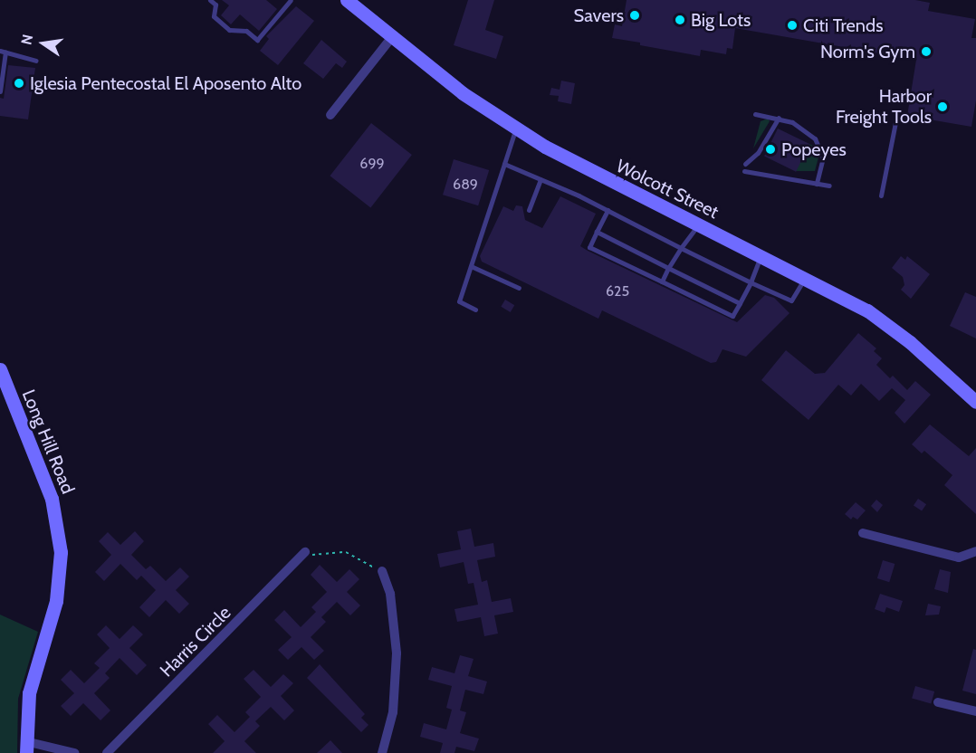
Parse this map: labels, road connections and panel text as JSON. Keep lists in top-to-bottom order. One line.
{"streets":{"main road":["Wolcott Street","Long Hill Road"],"street":["Harris Circle"]},"places":["Savers","Big Lots","Citi Trends","Norm's Gym","Iglesia Pentecostal El Aposento Alto","Harbor Freight Tools","Popeyes"],"house_numbers":["699","689","625"],"north":"left"}
